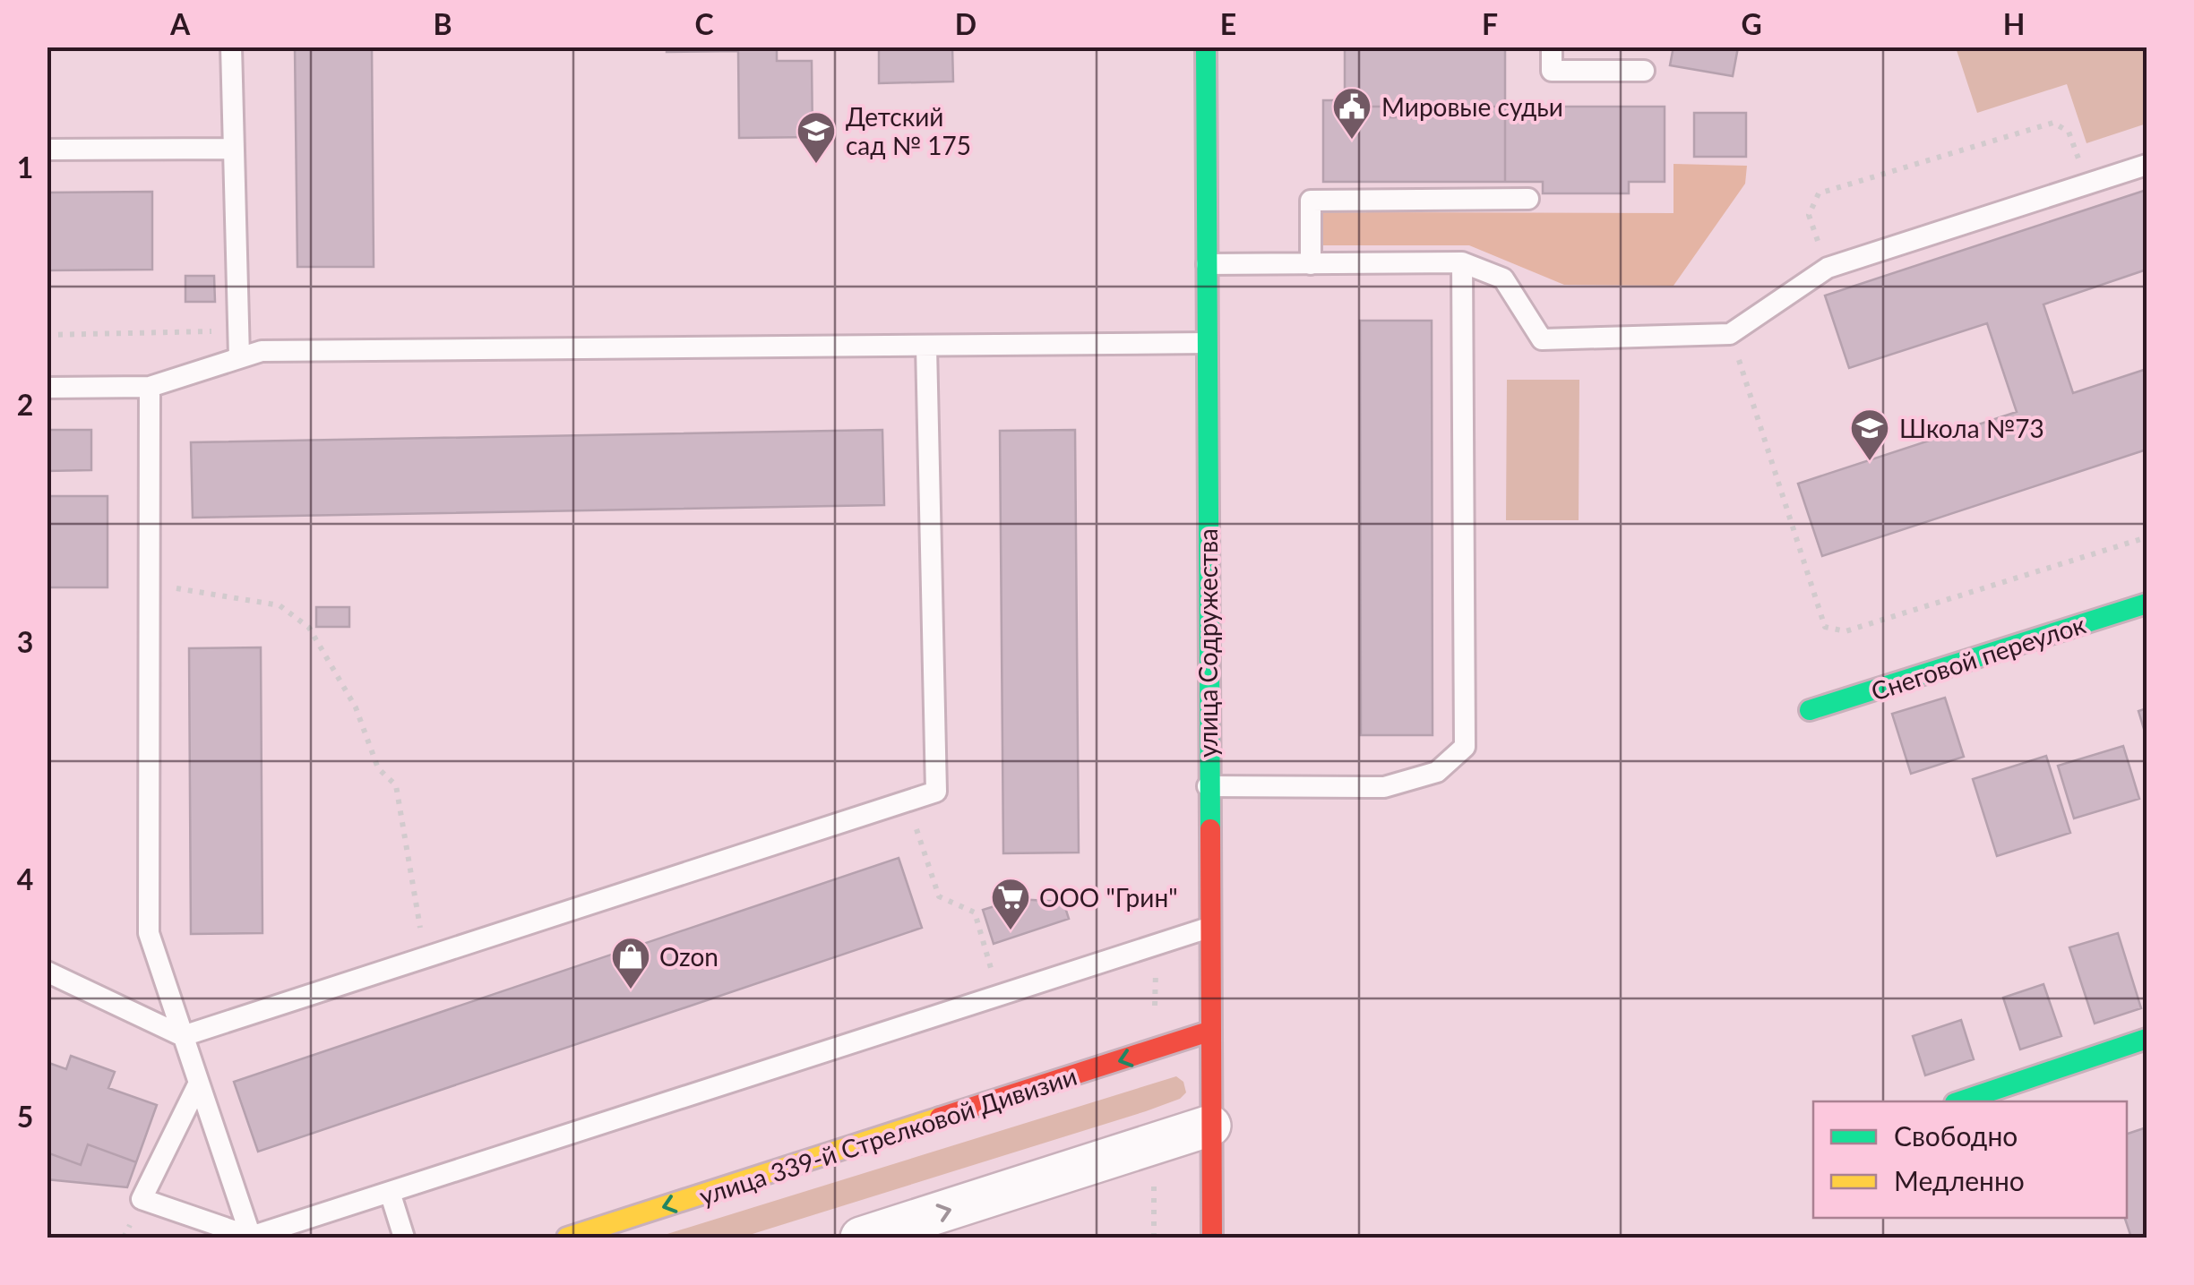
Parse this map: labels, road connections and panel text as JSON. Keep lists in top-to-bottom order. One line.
{"streets":{"street":["улица Содружества","Снеговой переулок","улица 339-й Стрелковой Дивизии"]},"crossings":[["улица Содружества","улица 339-й Стрелковой Дивизии"]],"places":{"public building":["Мировые судьи"],"school or university":["Детский сад № 175","Школа №73"],"supermarket":["ООО \"Грин\""],"shop":["Ozon"]},"legend":["Свободно","Медленно"],"grid":{"columns":["A","B","C","D","E","F","G","H"],"rows":["1","2","3","4","5"]}}
